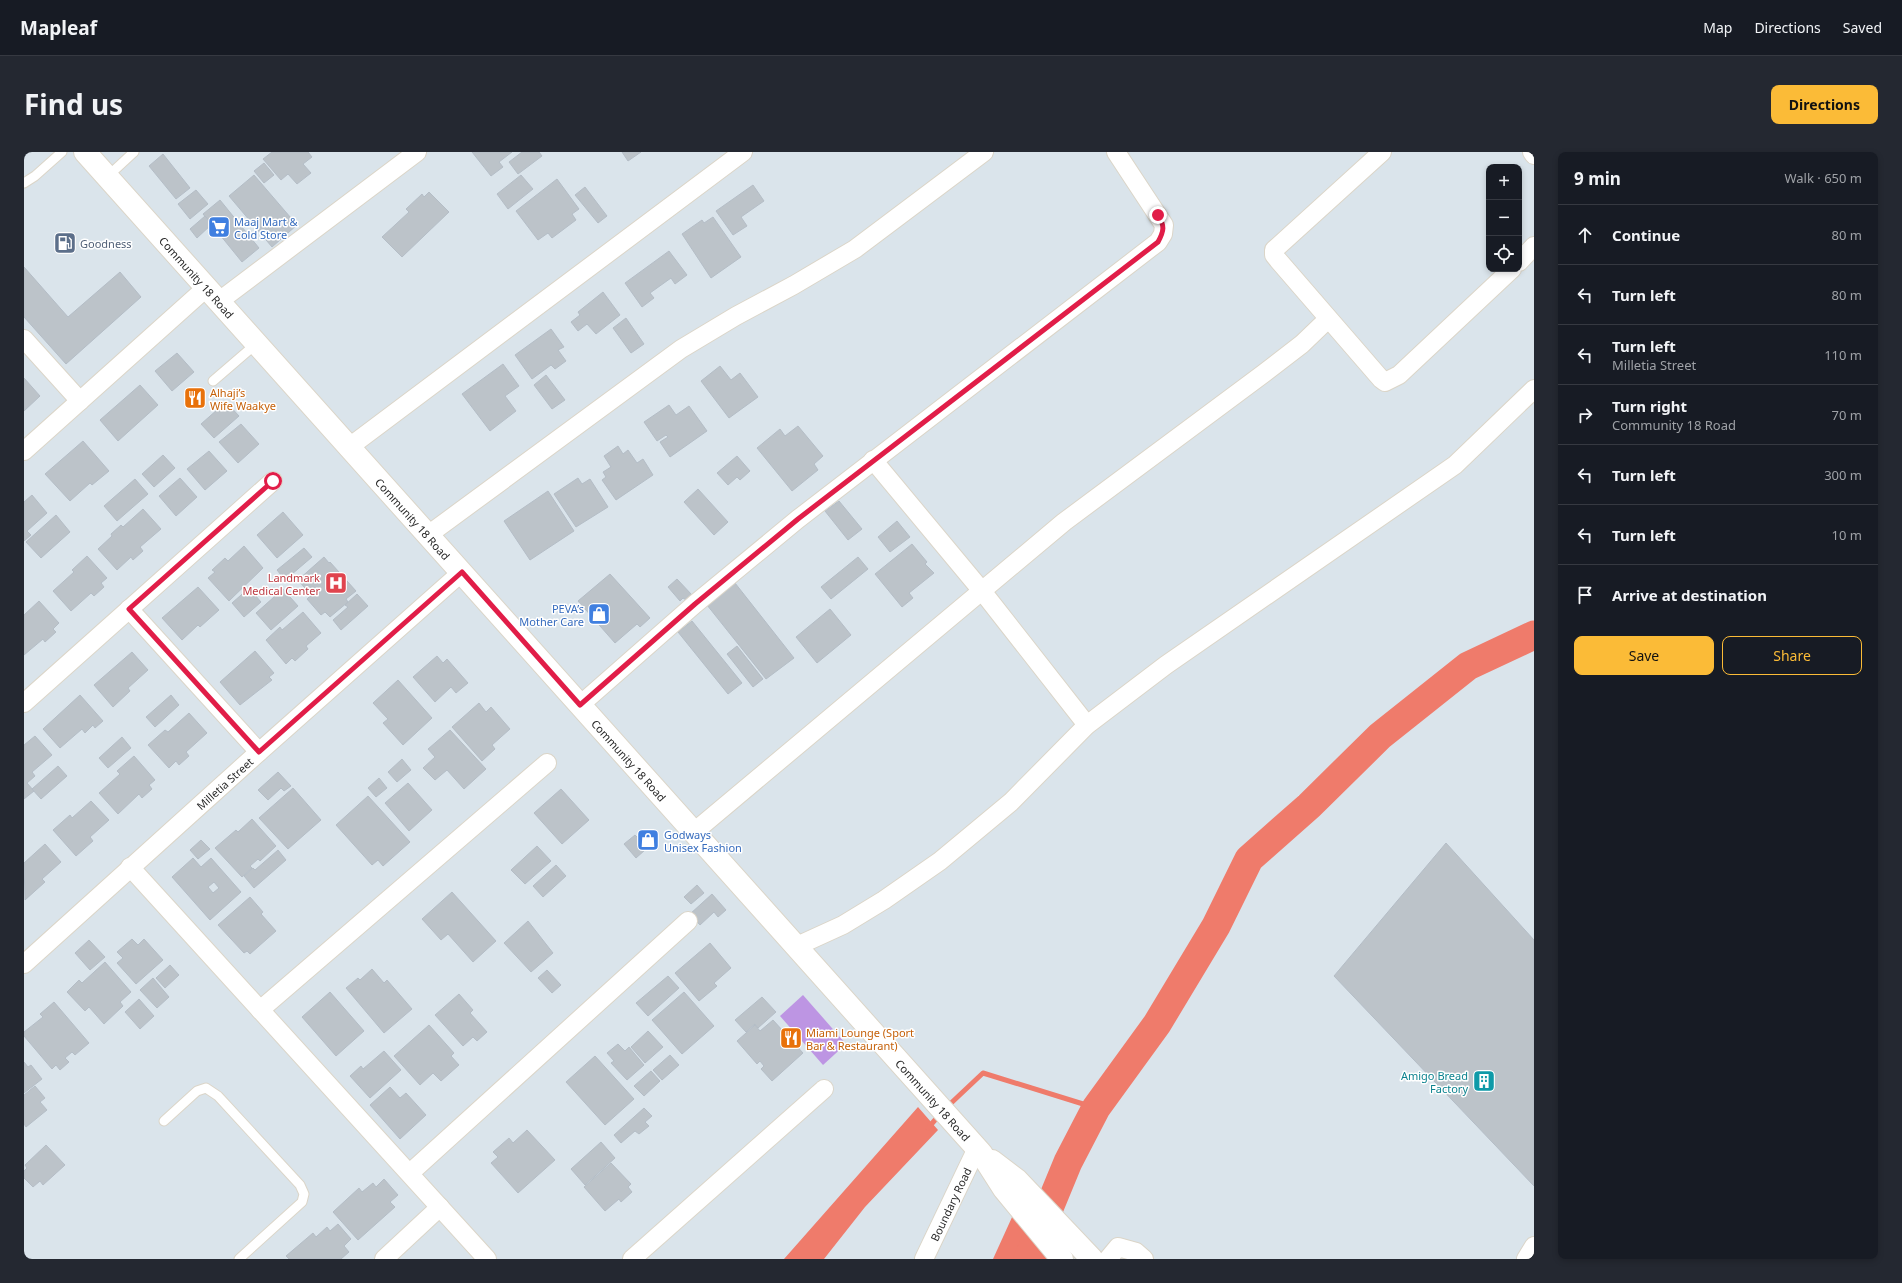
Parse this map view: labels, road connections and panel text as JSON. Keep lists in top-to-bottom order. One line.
{"streets":{"main road":["Community 18 Road"],"street":["Milletia Street","Boundary Road"]},"crossings":[["Community 18 Road","Milletia Street"],["Community 18 Road","Boundary Road"]],"places":{"supermarket":["Maaj Mart & Cold Store"],"fuel station":["Goodness"],"restaurant":["Alhaji’s Wife Waakye","Miami Lounge (Sport Bar & Restaurant)"],"hospital":["Landmark Medical Center"],"shop":["PEVA’s Mother Care","Godways Unisex Fashion"],"building":["Amigo Bread Factory"]},"page":{"header":"Mapleaf","nav":["Map","Directions","Saved"],"title":"Find us","buttons":["Directions",["Save","Share"]],"heading":["9 min","Walk · 650 m"],"map_buttons":["+","−"],"list":[["Continue","80 m"],["Turn left","80 m"],["Turn left","Milletia Street","110 m"],["Turn right","Community 18 Road","70 m"],["Turn left","300 m"],["Turn left","10 m"],"Arrive at destination"]}}
